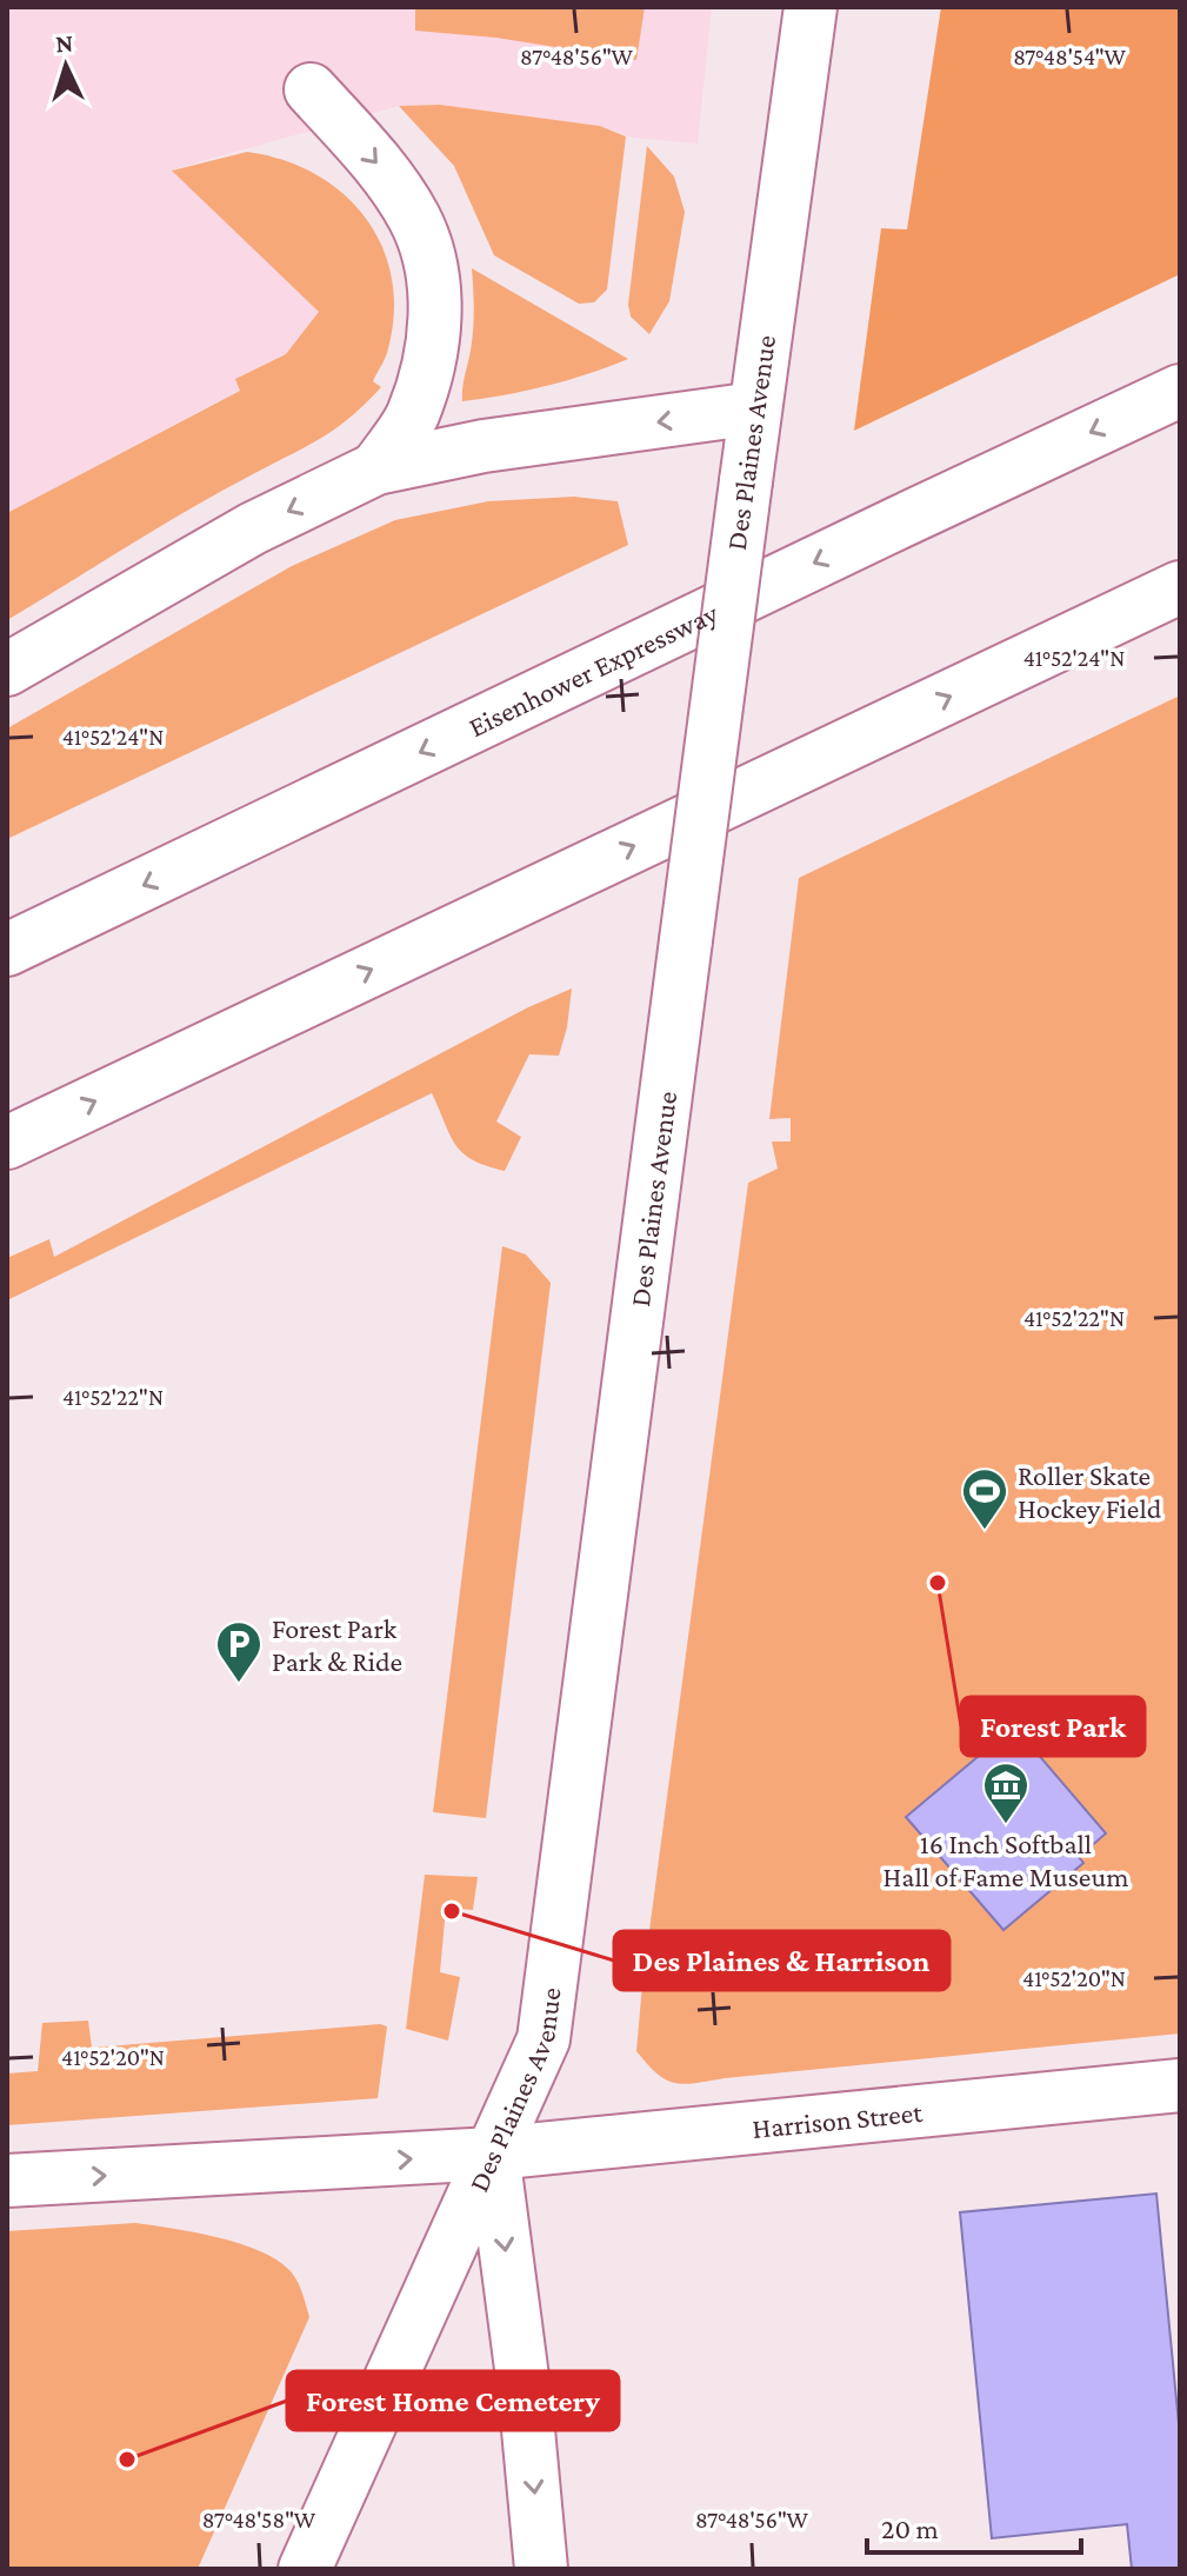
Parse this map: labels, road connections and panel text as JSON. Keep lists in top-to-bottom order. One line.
{"streets":{"main road":["Des Plaines Avenue","Eisenhower Expressway","Harrison Street"]},"crossings":[["Des Plaines Avenue","Harrison Street"]],"one_way":["Harrison Street"],"places":{"sports":["Roller Skate Hockey Field"],"other":["Forest Park","Des Plaines & Harrison","Forest Home Cemetery"],"parking":["Forest Park Park & Ride"],"museum":["16 Inch Softball Hall of Fame Museum"]},"scale_bar":"20 m","north":"top","coordinates":["87°48'54\"W","87°48'56\"W","41°52'24\"N","41°52'22\"N","41°52'20\"N","87°48'58\"W"]}
